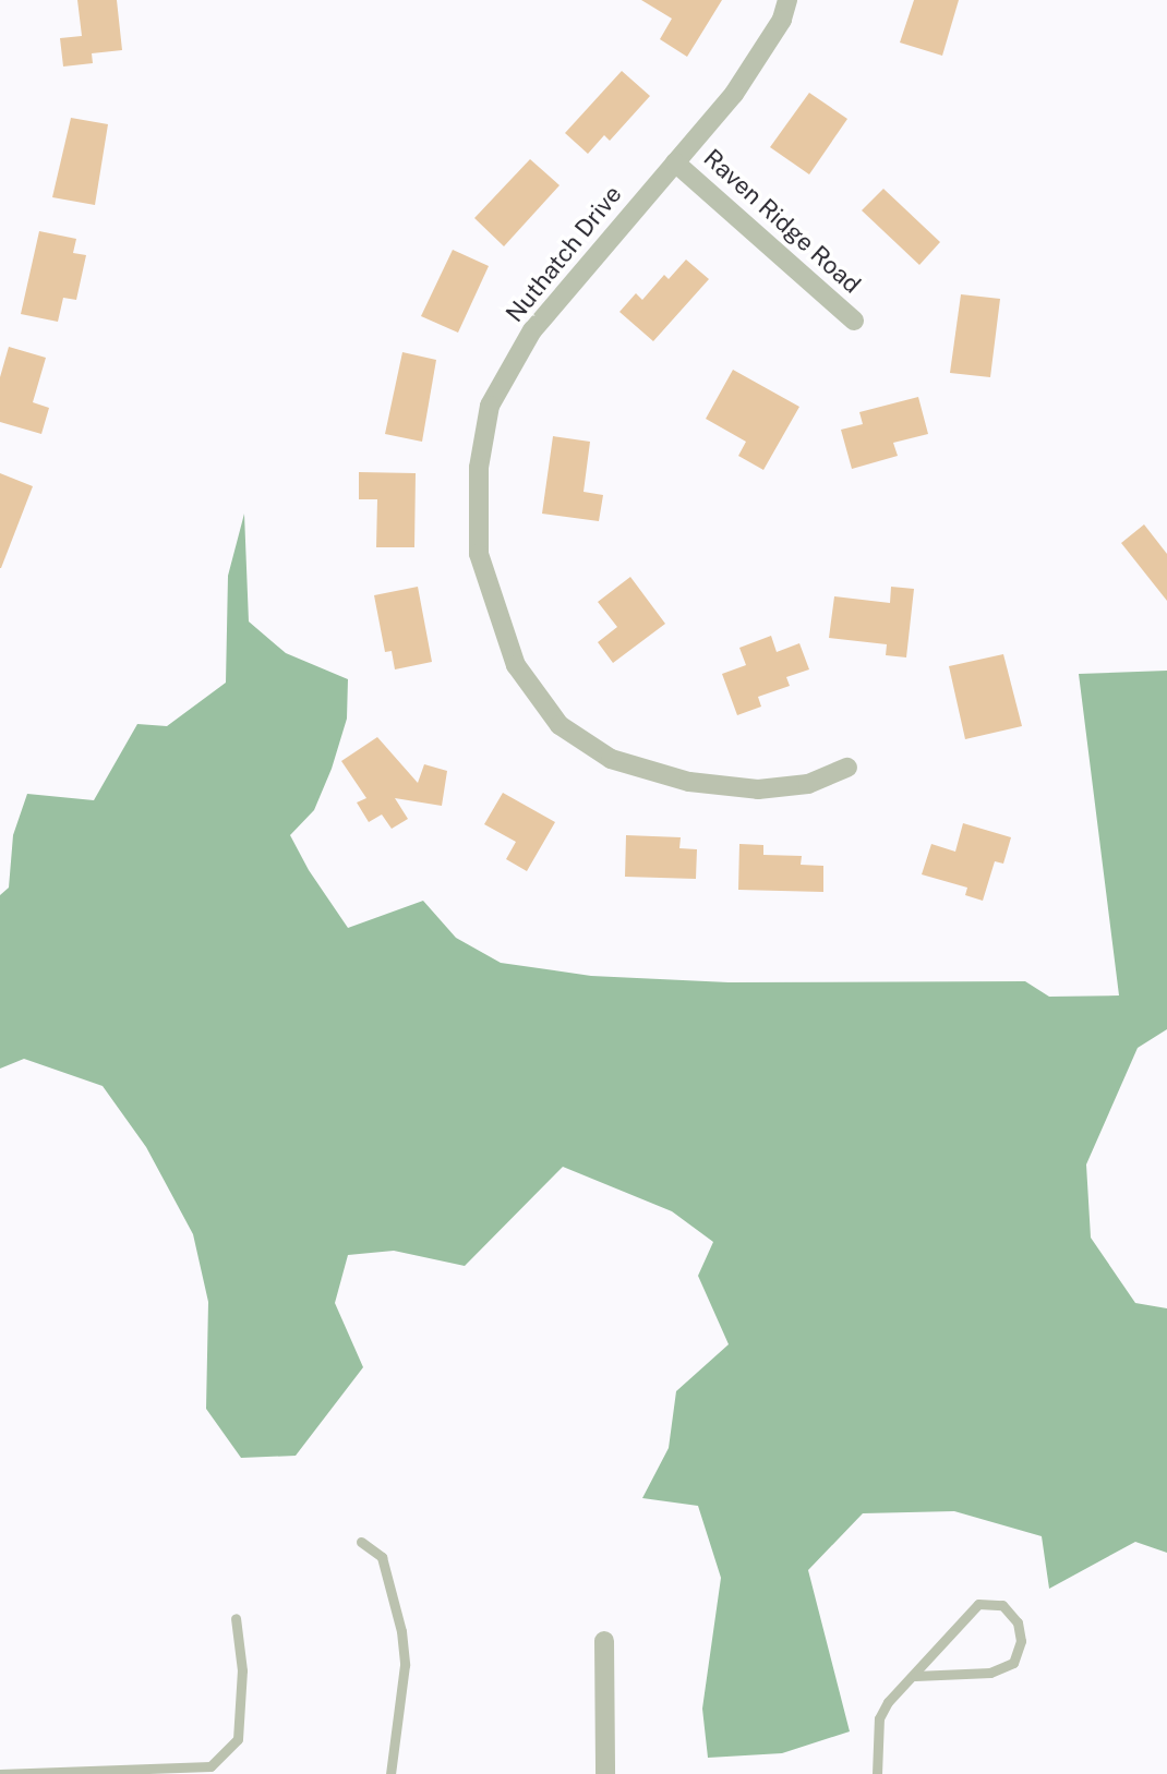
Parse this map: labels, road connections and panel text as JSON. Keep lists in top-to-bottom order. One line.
{"streets":{"street":["Raven Ridge Road","Nuthatch Drive"]},"crossings":[["Raven Ridge Road","Nuthatch Drive"]]}
